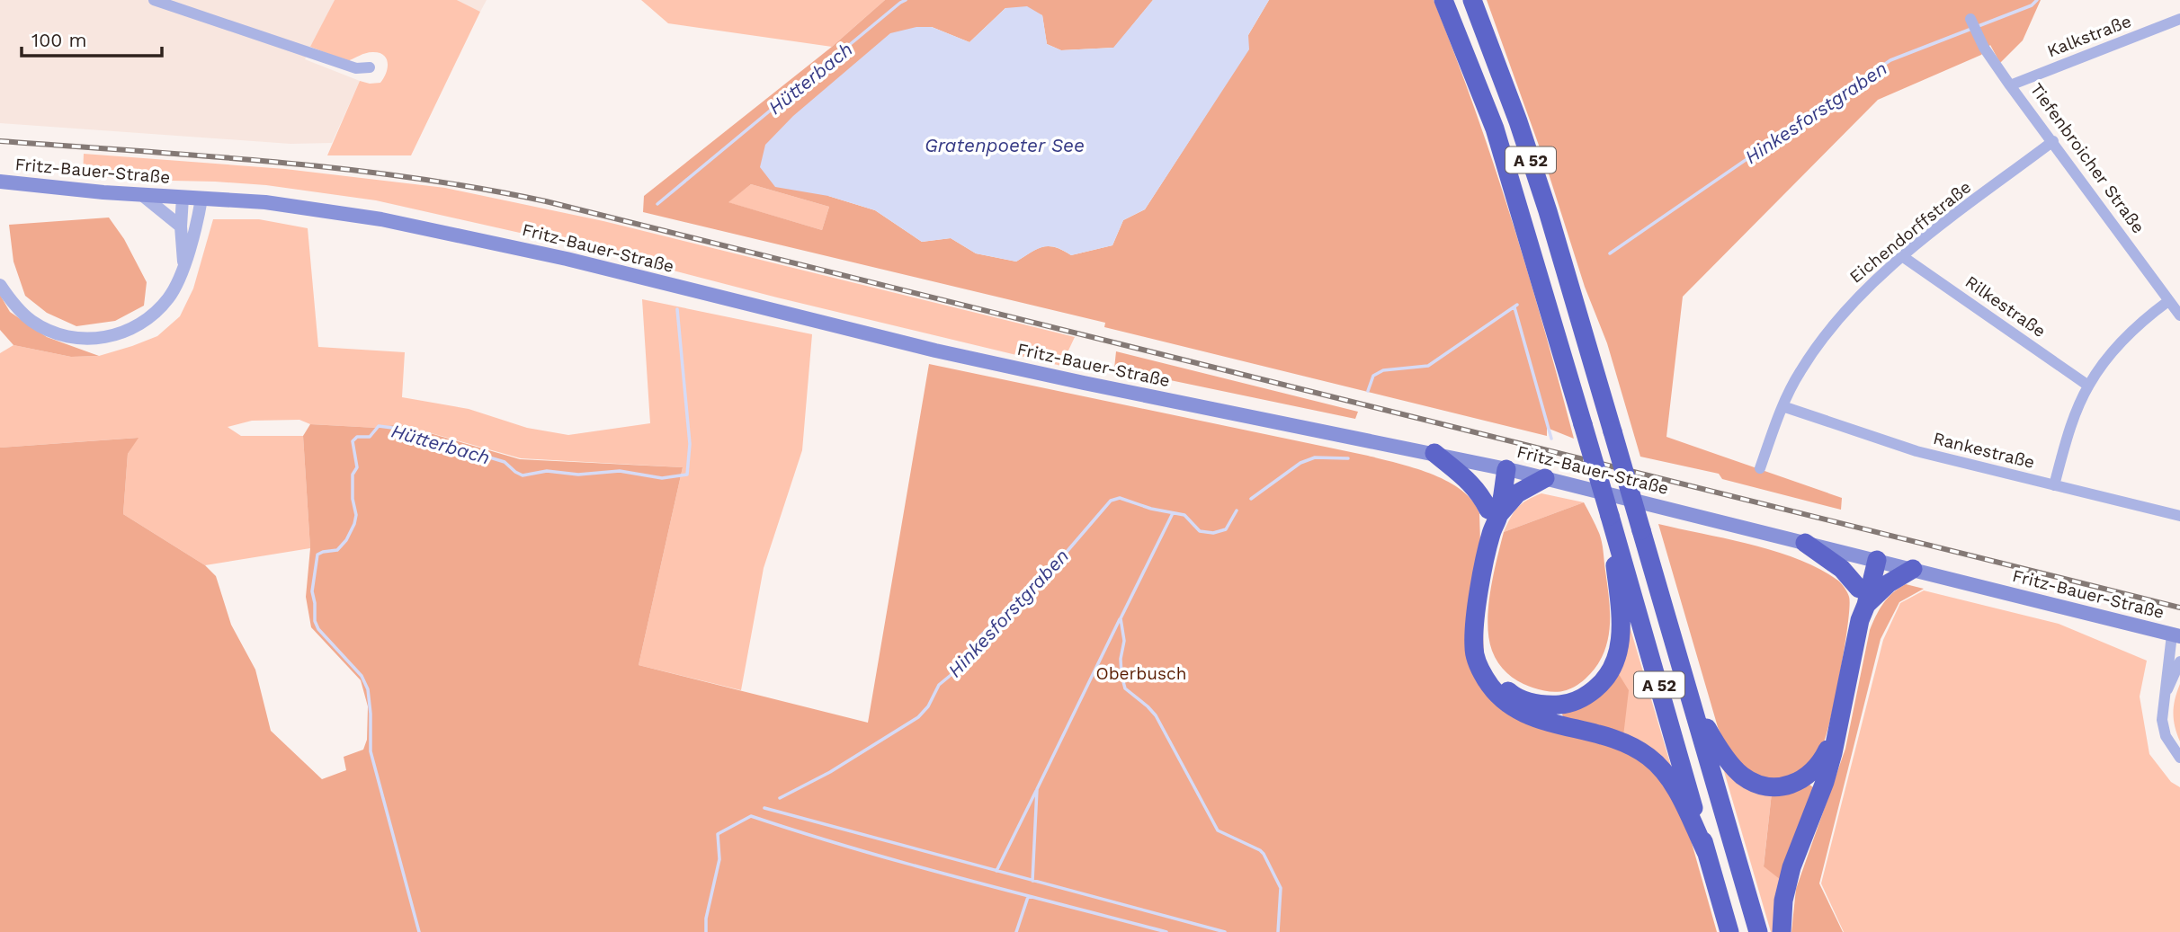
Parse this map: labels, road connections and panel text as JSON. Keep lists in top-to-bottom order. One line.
{"streets":{"highway":["A 52"],"main road":["Fritz-Bauer-Straße"],"street":["Kalkstraße","Tiefenbroicher Straße","Eichendorffstraße","Rilkestraße","Rankestraße"]},"crossings":[["Kalkstraße","Tiefenbroicher Straße"],["Tiefenbroicher Straße","Eichendorffstraße"],["Eichendorffstraße","Rilkestraße"],["Eichendorffstraße","Rankestraße"]],"water":["Hütterbach","Hinkesforstgraben","Gratenpoeter See"],"parks":["Oberbusch"],"scale_bar":"100 m"}
